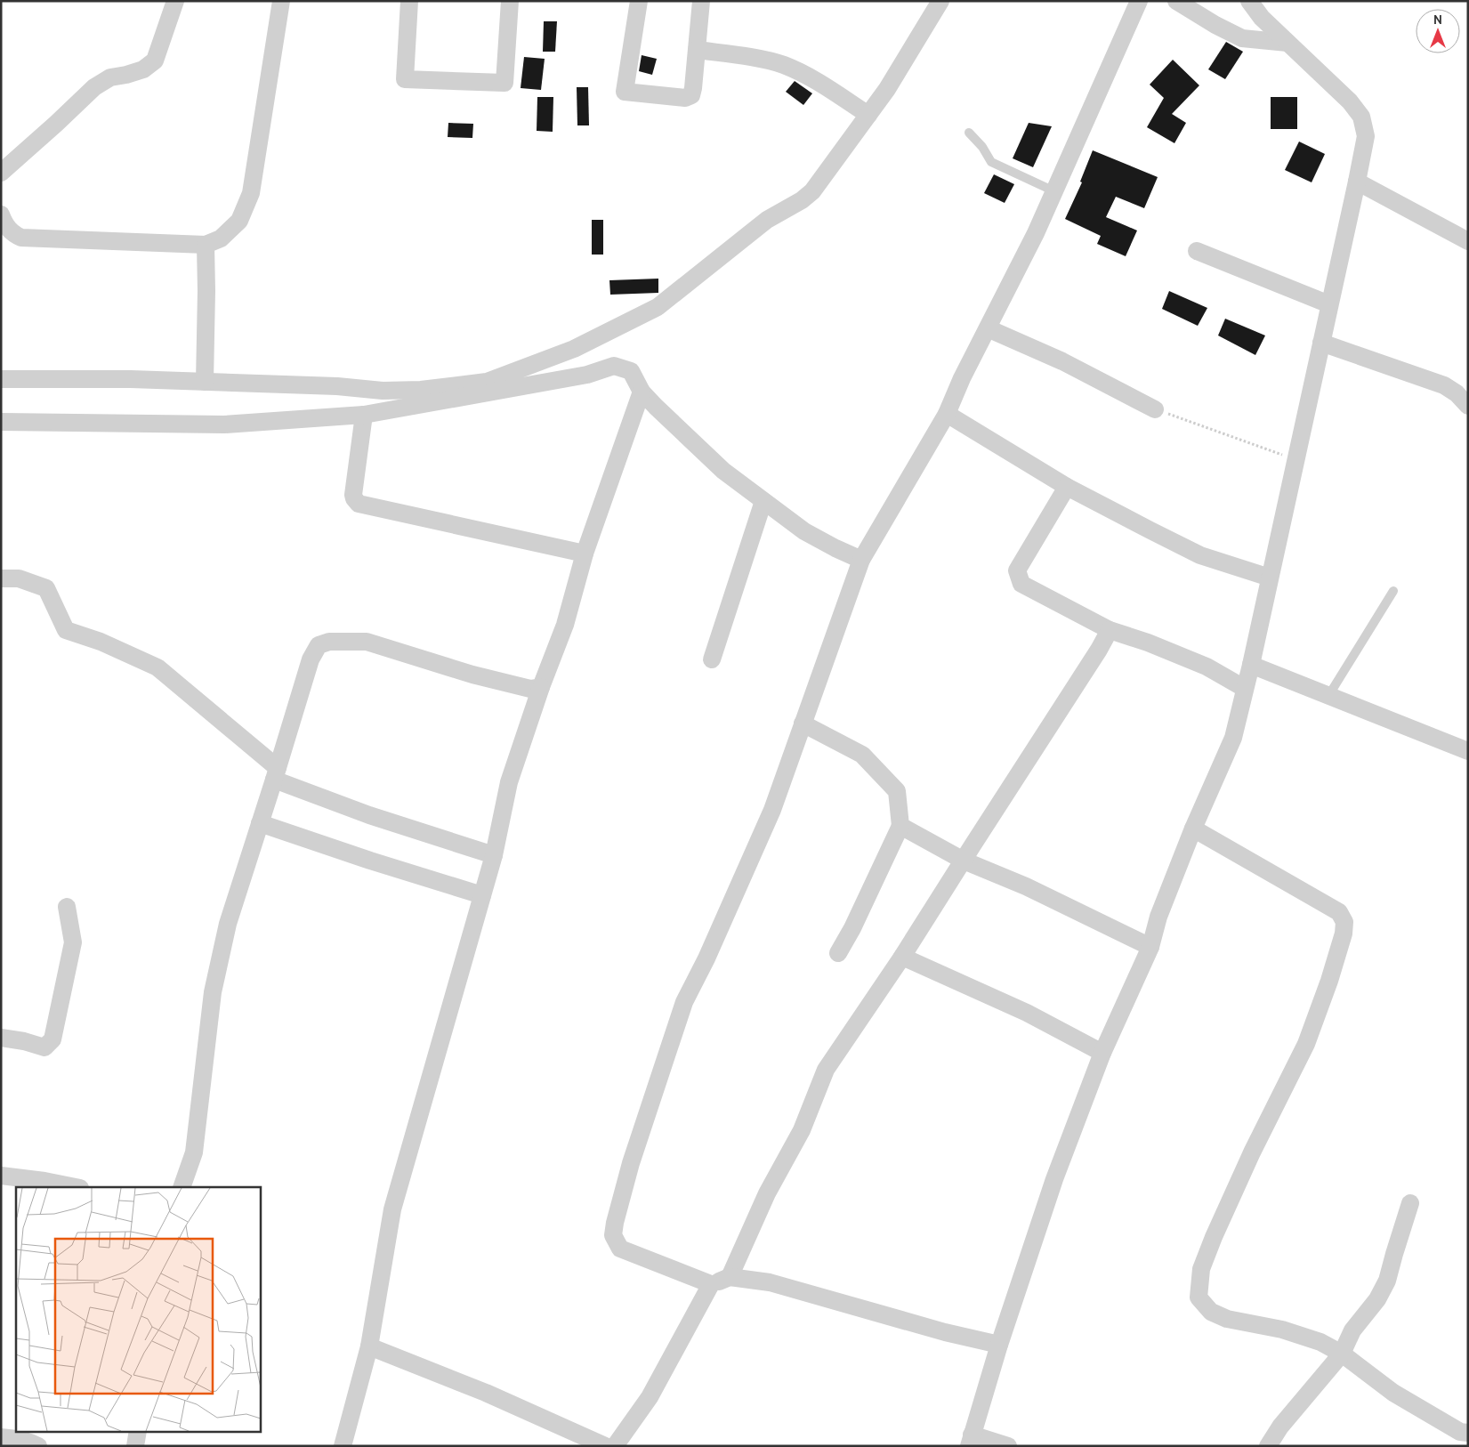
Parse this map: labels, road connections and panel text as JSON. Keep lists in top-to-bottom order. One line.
{"north":"top"}
